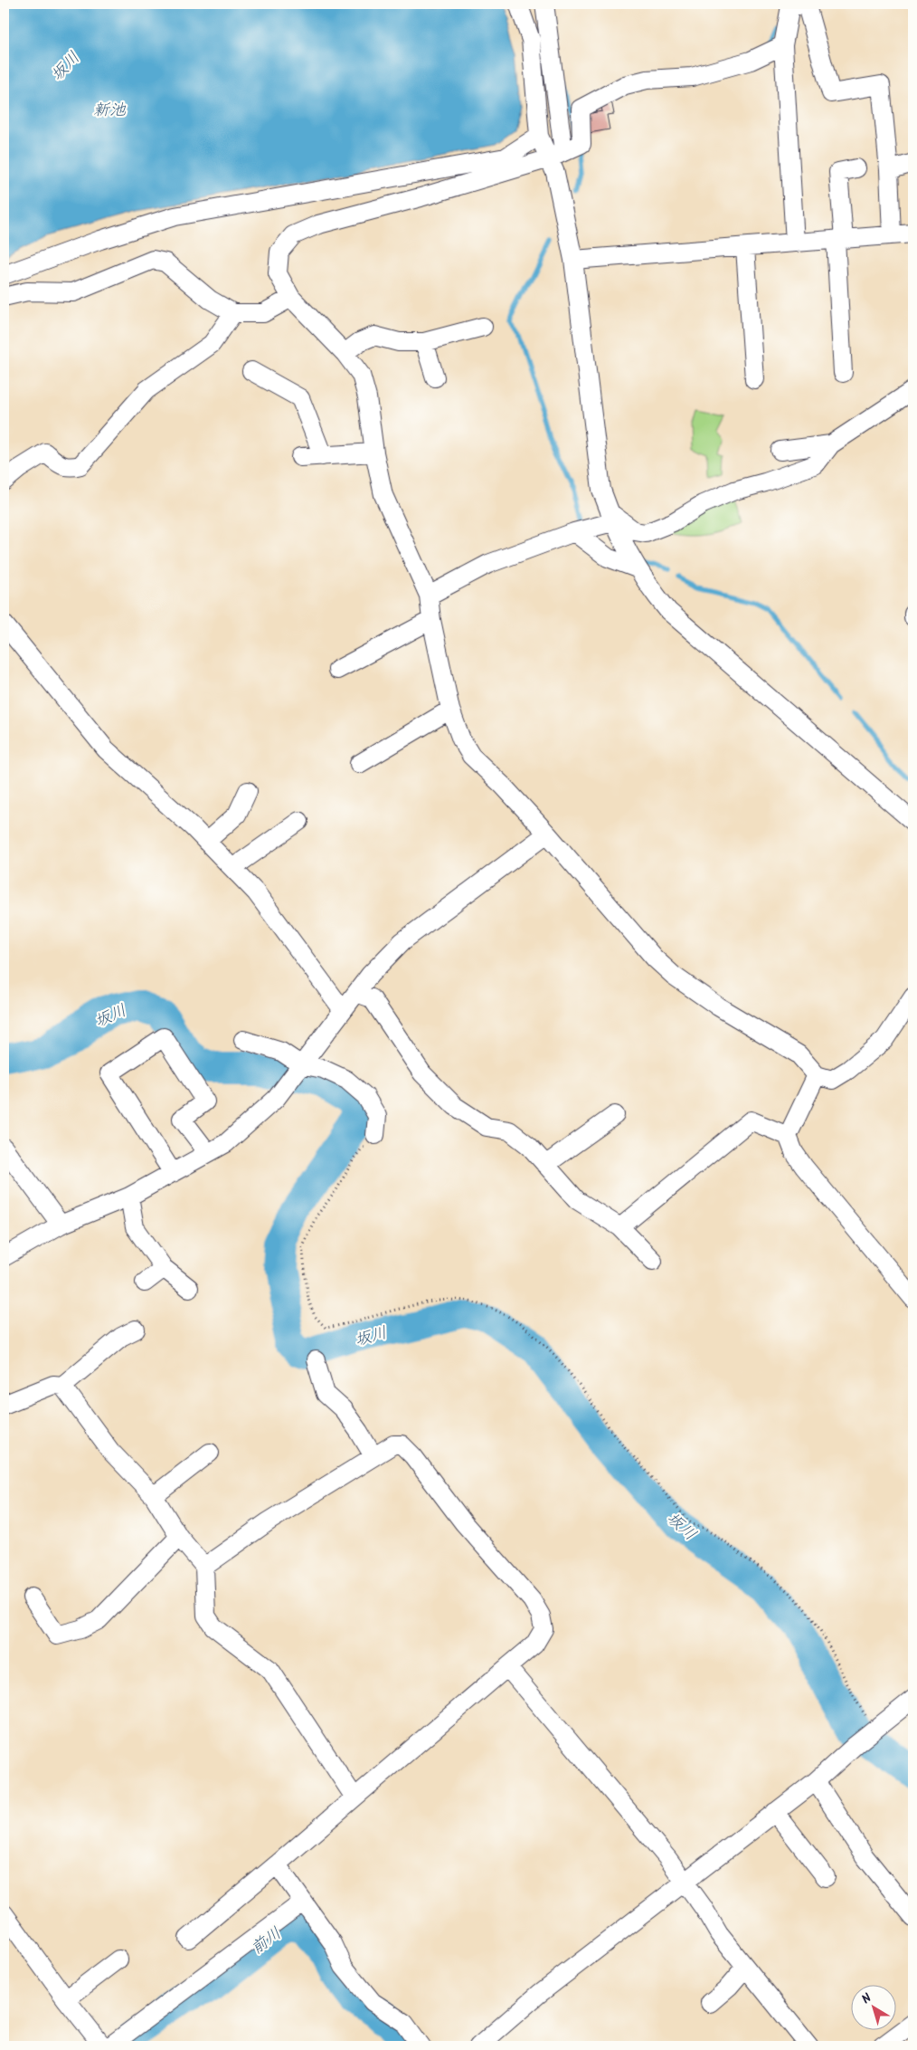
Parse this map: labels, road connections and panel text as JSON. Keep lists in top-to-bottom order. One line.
{"water":["坂川","新池","前川"],"north":"top left"}
